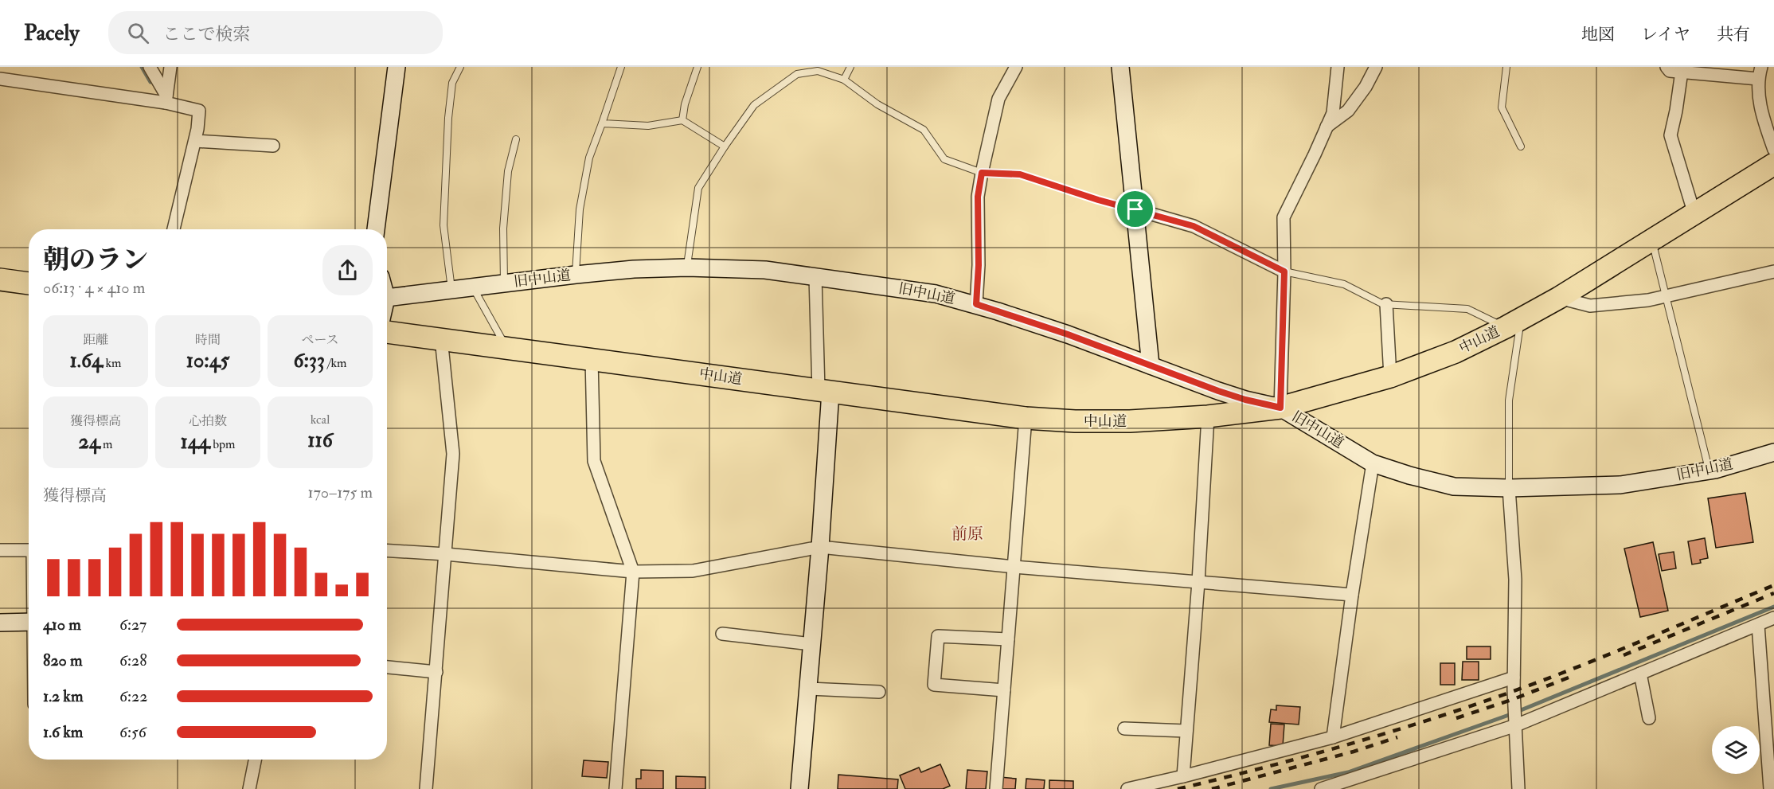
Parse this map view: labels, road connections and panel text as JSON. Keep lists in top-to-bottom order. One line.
{"streets":{"highway":["中山道"],"street":["旧中山道"]},"crossings":[["旧中山道","中山道"]],"districts":["前原"],"page":{"header":"Pacely","search":"ここで検索","nav":["地図","レイヤ","共有"],"heading":["朝のラン","06:13 · 4 × 410 m"],"stats":[["距離","1.64 km"],["時間","10:45"],["ペース","6:33 /km"],["獲得標高","24 m"],["心拍数","144 bpm"],["kcal","116"]],"chart":["獲得標高","170–175 m"],"list":[{"name":"410 m","note":"6:27"},{"name":"820 m","note":"6:28"},{"name":"1.2 km","note":"6:22"},{"name":"1.6 km","note":"6:56"}]}}
